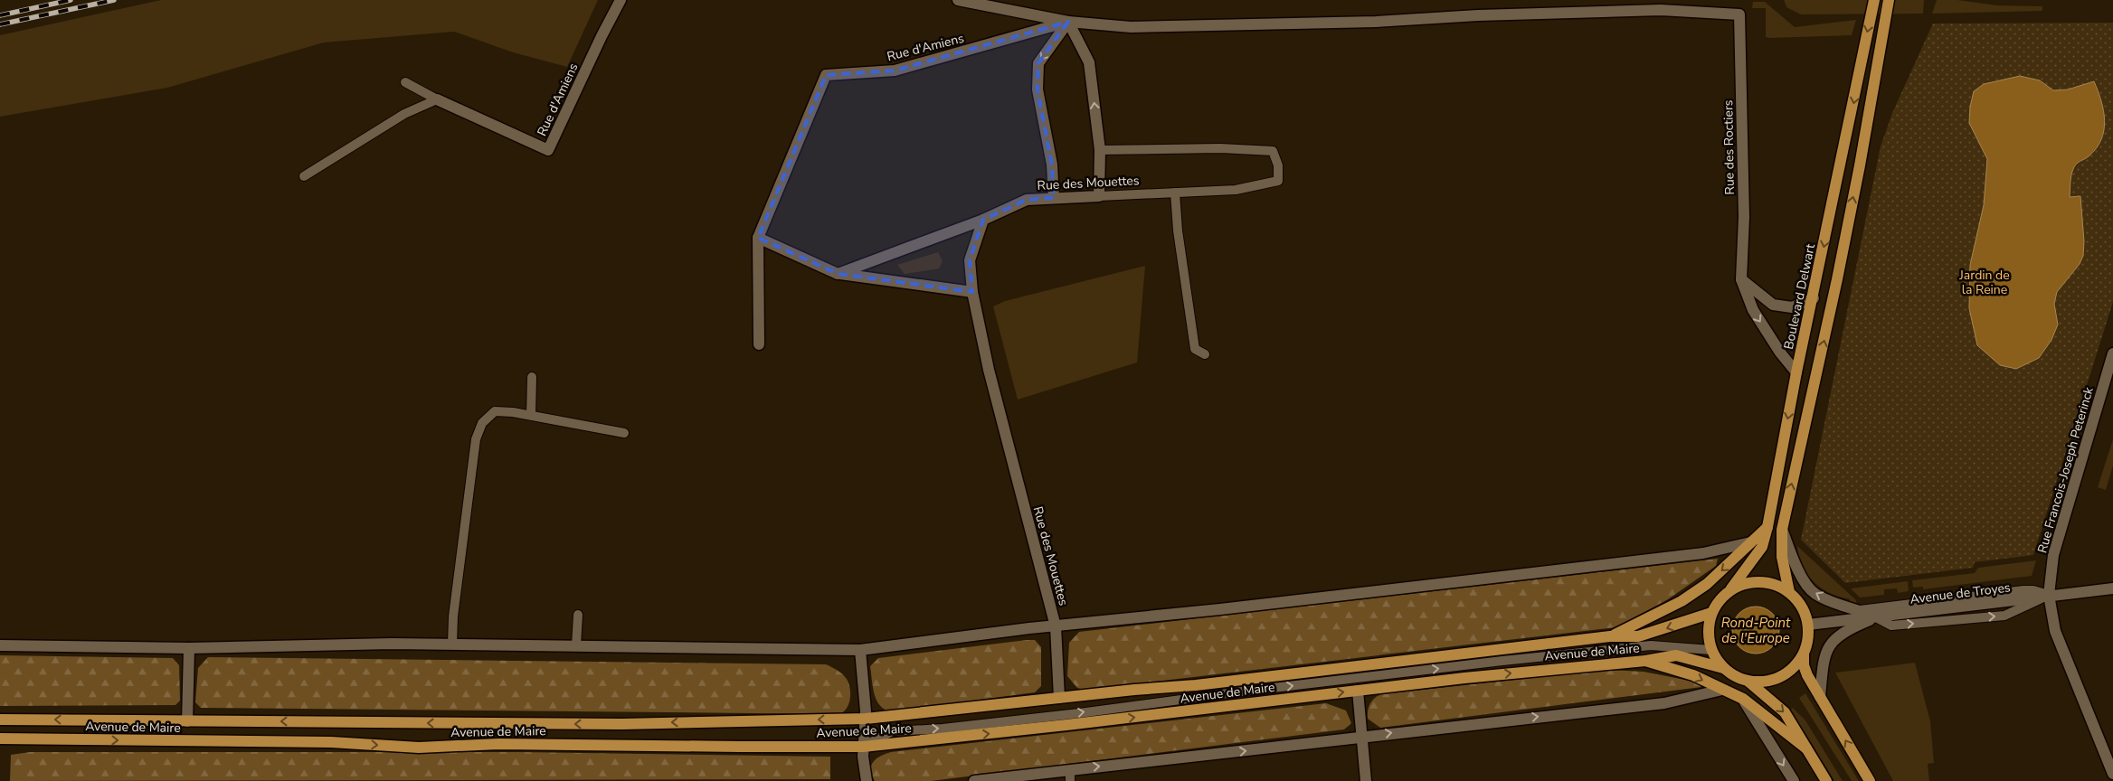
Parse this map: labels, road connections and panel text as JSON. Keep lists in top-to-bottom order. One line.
{"streets":{"main road":["Boulevard Delwart","Avenue de Maire"],"street":["Rue d'Amiens","Rue des Roctiers","Rue des Mouettes","Rue Francois-Joseph Peterinck","Avenue de Troyes"]},"crossings":[["Rue d'Amiens","Rue des Roctiers"],["Rue des Roctiers","Boulevard Delwart"],["Boulevard Delwart","Avenue de Troyes"],["Boulevard Delwart","Avenue de Maire"],["Rue Francois-Joseph Peterinck","Avenue de Troyes"],["Avenue de Troyes","Avenue de Maire"]],"water":["Rond-Point de l'Europe"],"parks":["Jardin de la Reine"]}
